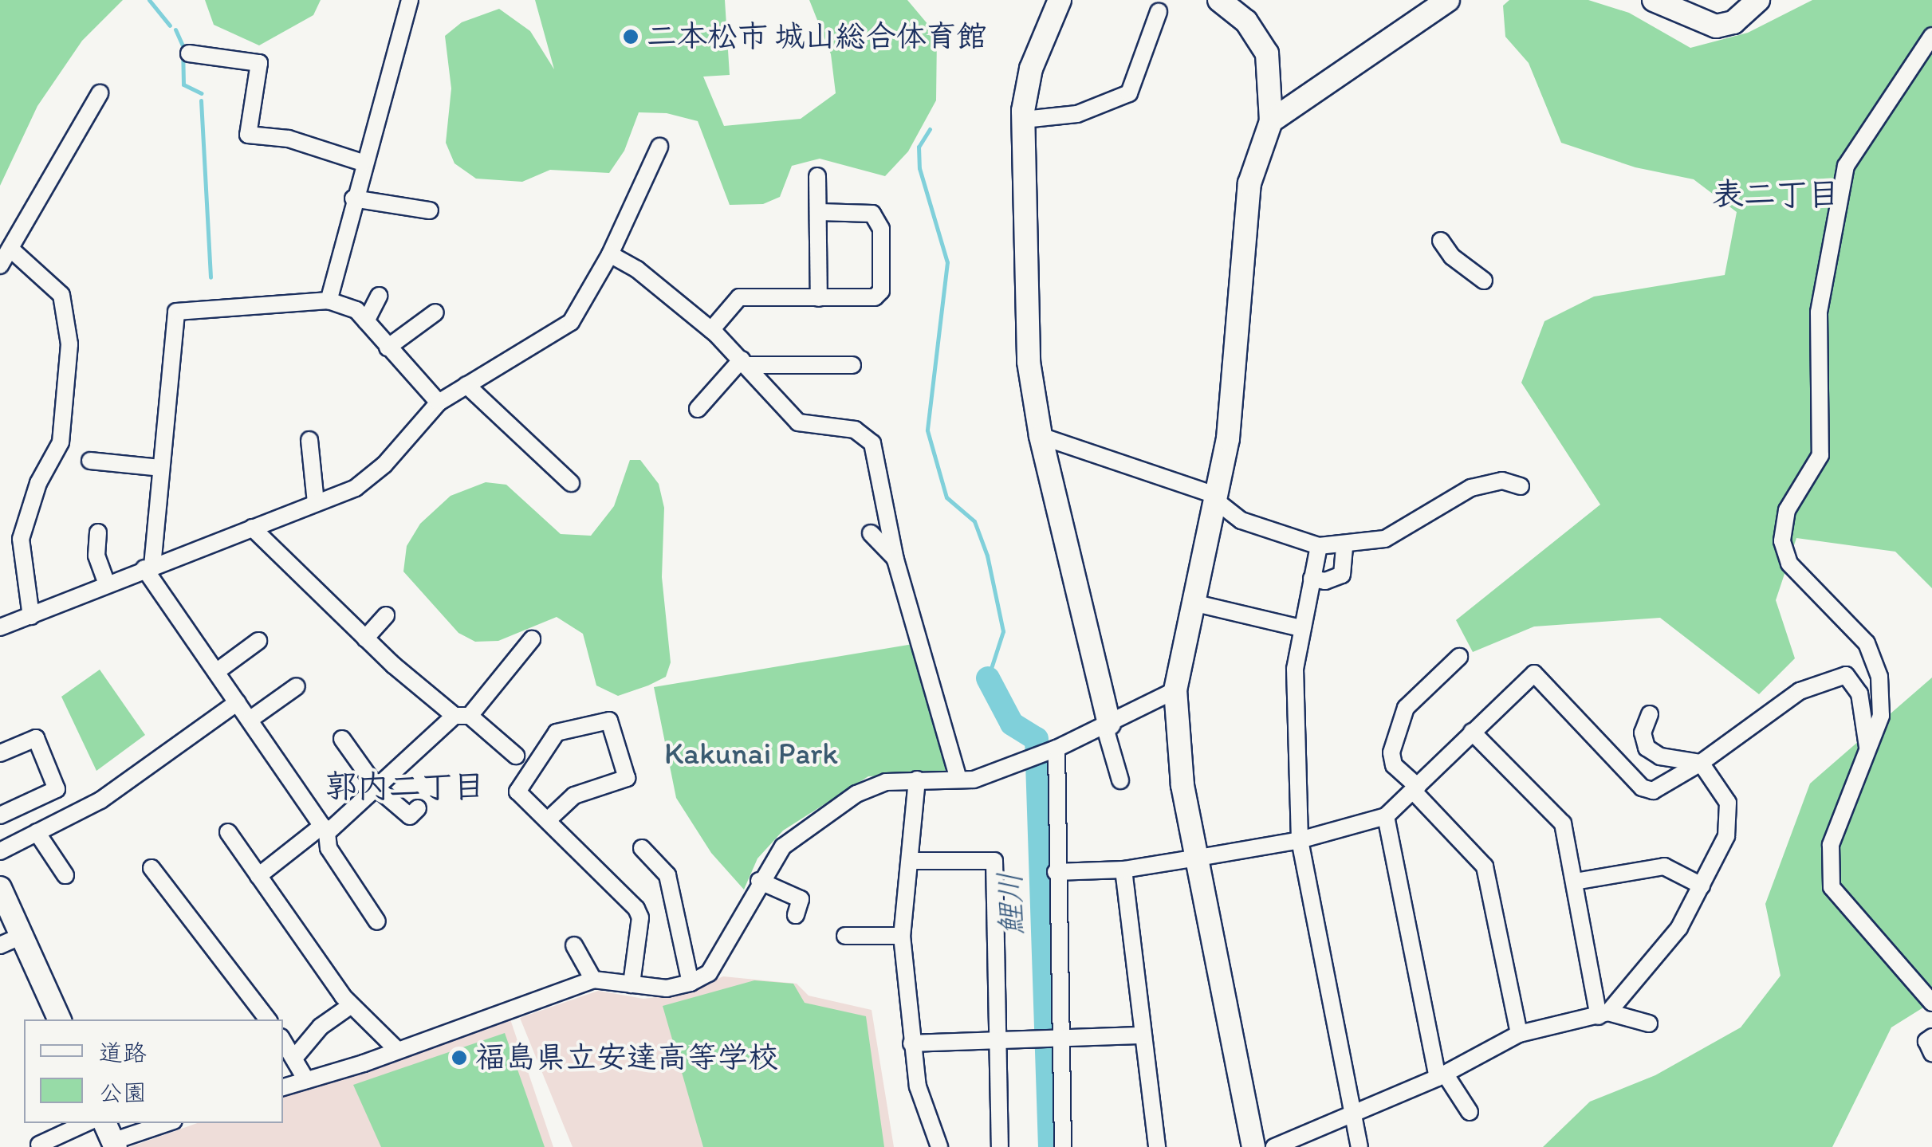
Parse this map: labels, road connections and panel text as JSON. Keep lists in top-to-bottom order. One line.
{"districts":["表二丁目","郭内二丁目"],"water":["鯉川"],"parks":["Kakunai Park"],"places":["二本松市 城山総合体育館","福島県立安達高等学校"],"legend":["道路","公園"]}
